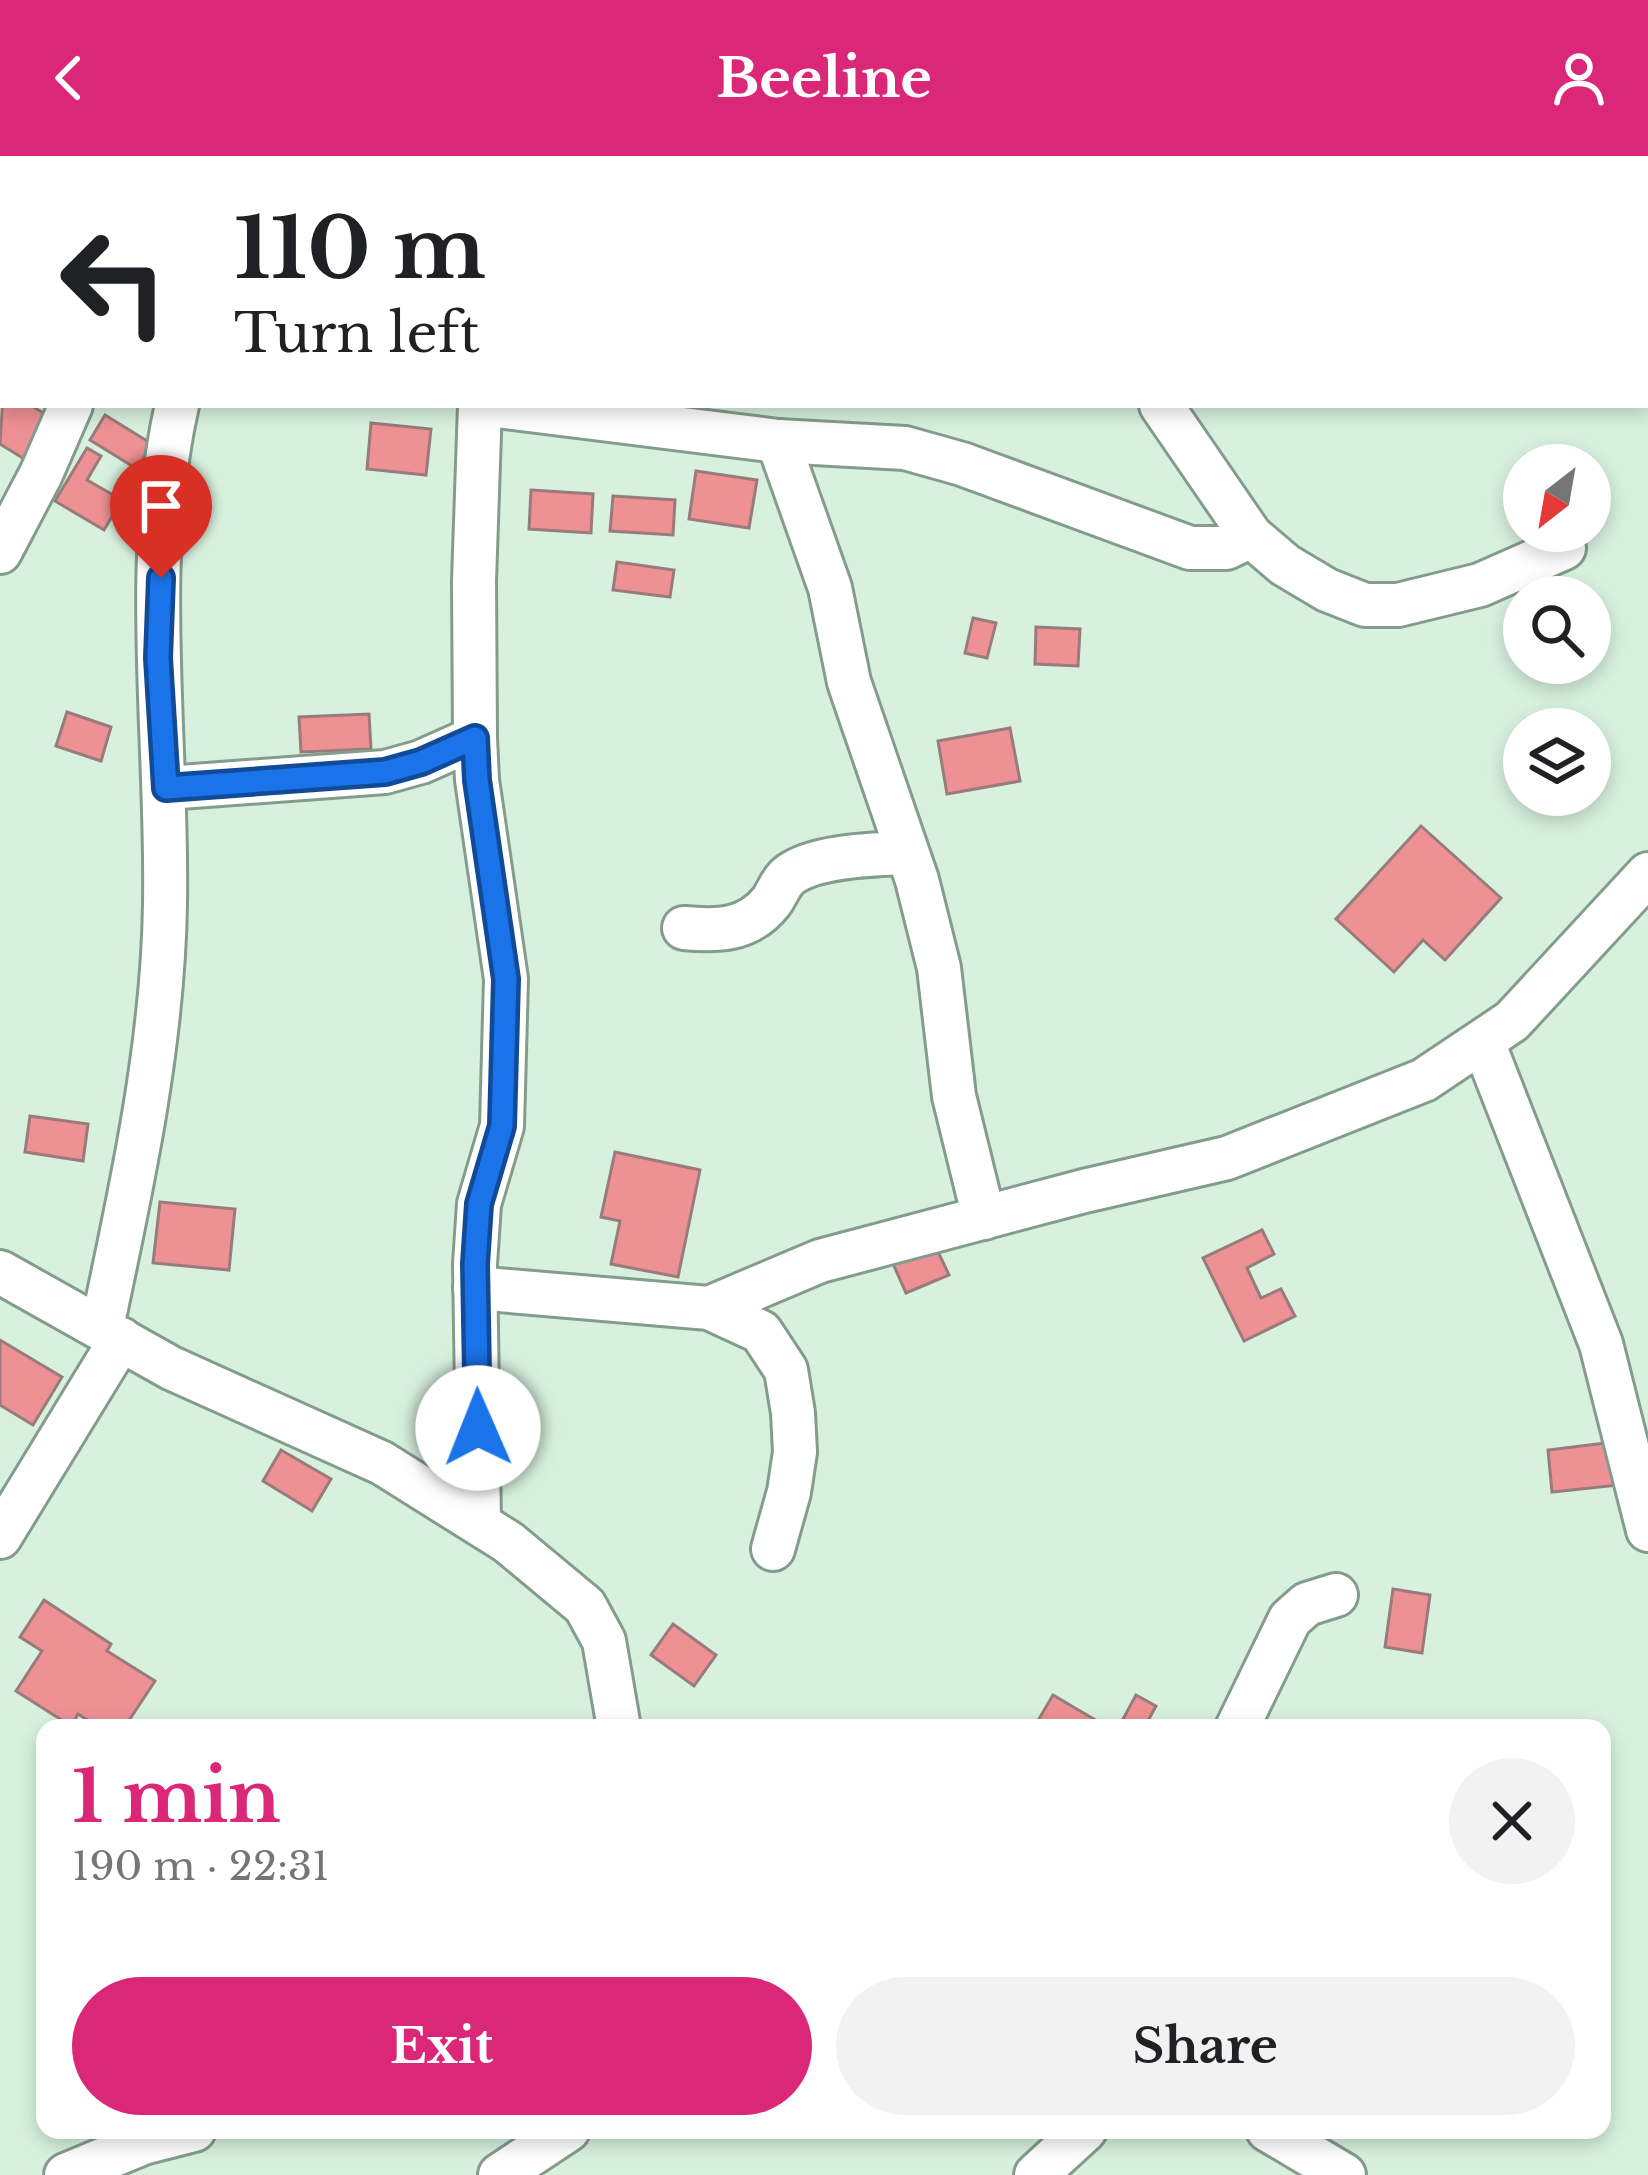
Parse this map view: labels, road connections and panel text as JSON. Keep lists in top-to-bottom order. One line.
{"north":"bottom left","page":{"header":"Beeline","turn":["110 m","Turn left"],"heading":["1 min","190 m · 22:31"],"buttons":["Exit","Share"]}}
